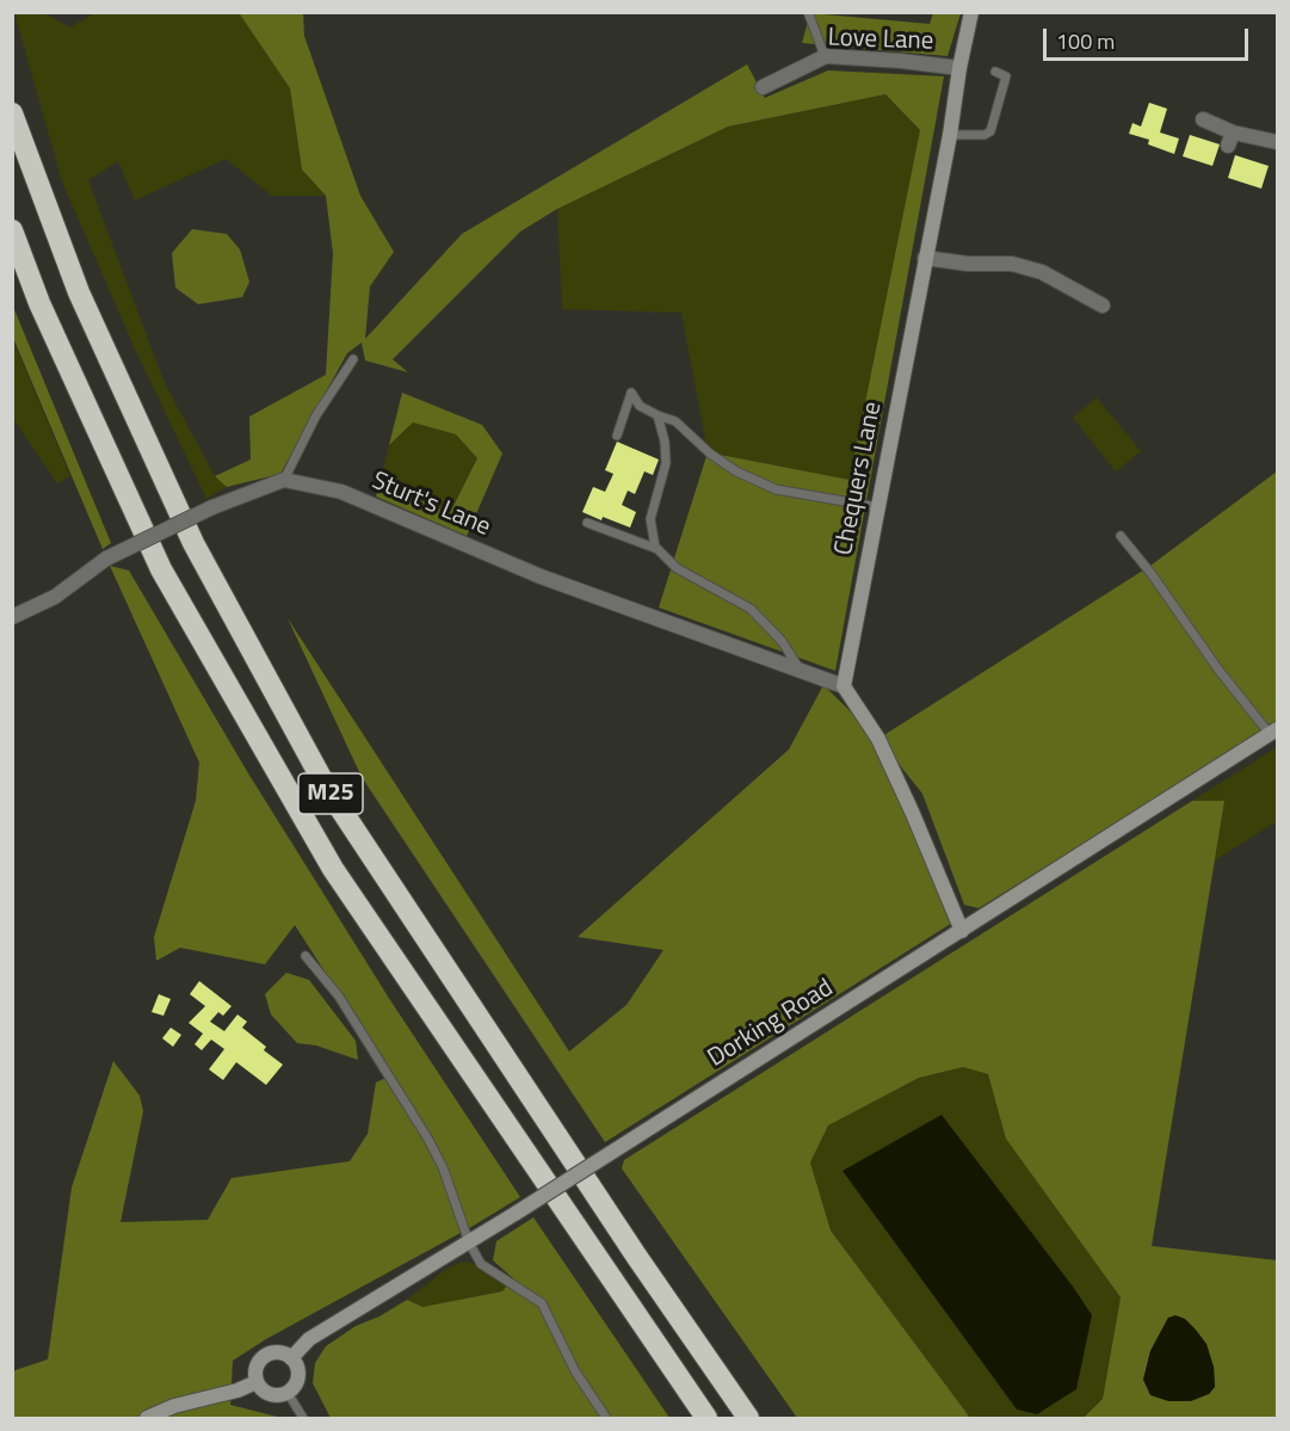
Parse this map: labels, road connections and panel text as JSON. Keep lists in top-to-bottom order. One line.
{"streets":{"highway":["M25"],"main road":["Chequers Lane","Dorking Road"],"street":["Love Lane","Sturt's Lane"]},"crossings":[["Love Lane","Chequers Lane"],["Chequers Lane","Sturt's Lane"]],"scale_bar":"100 m"}
